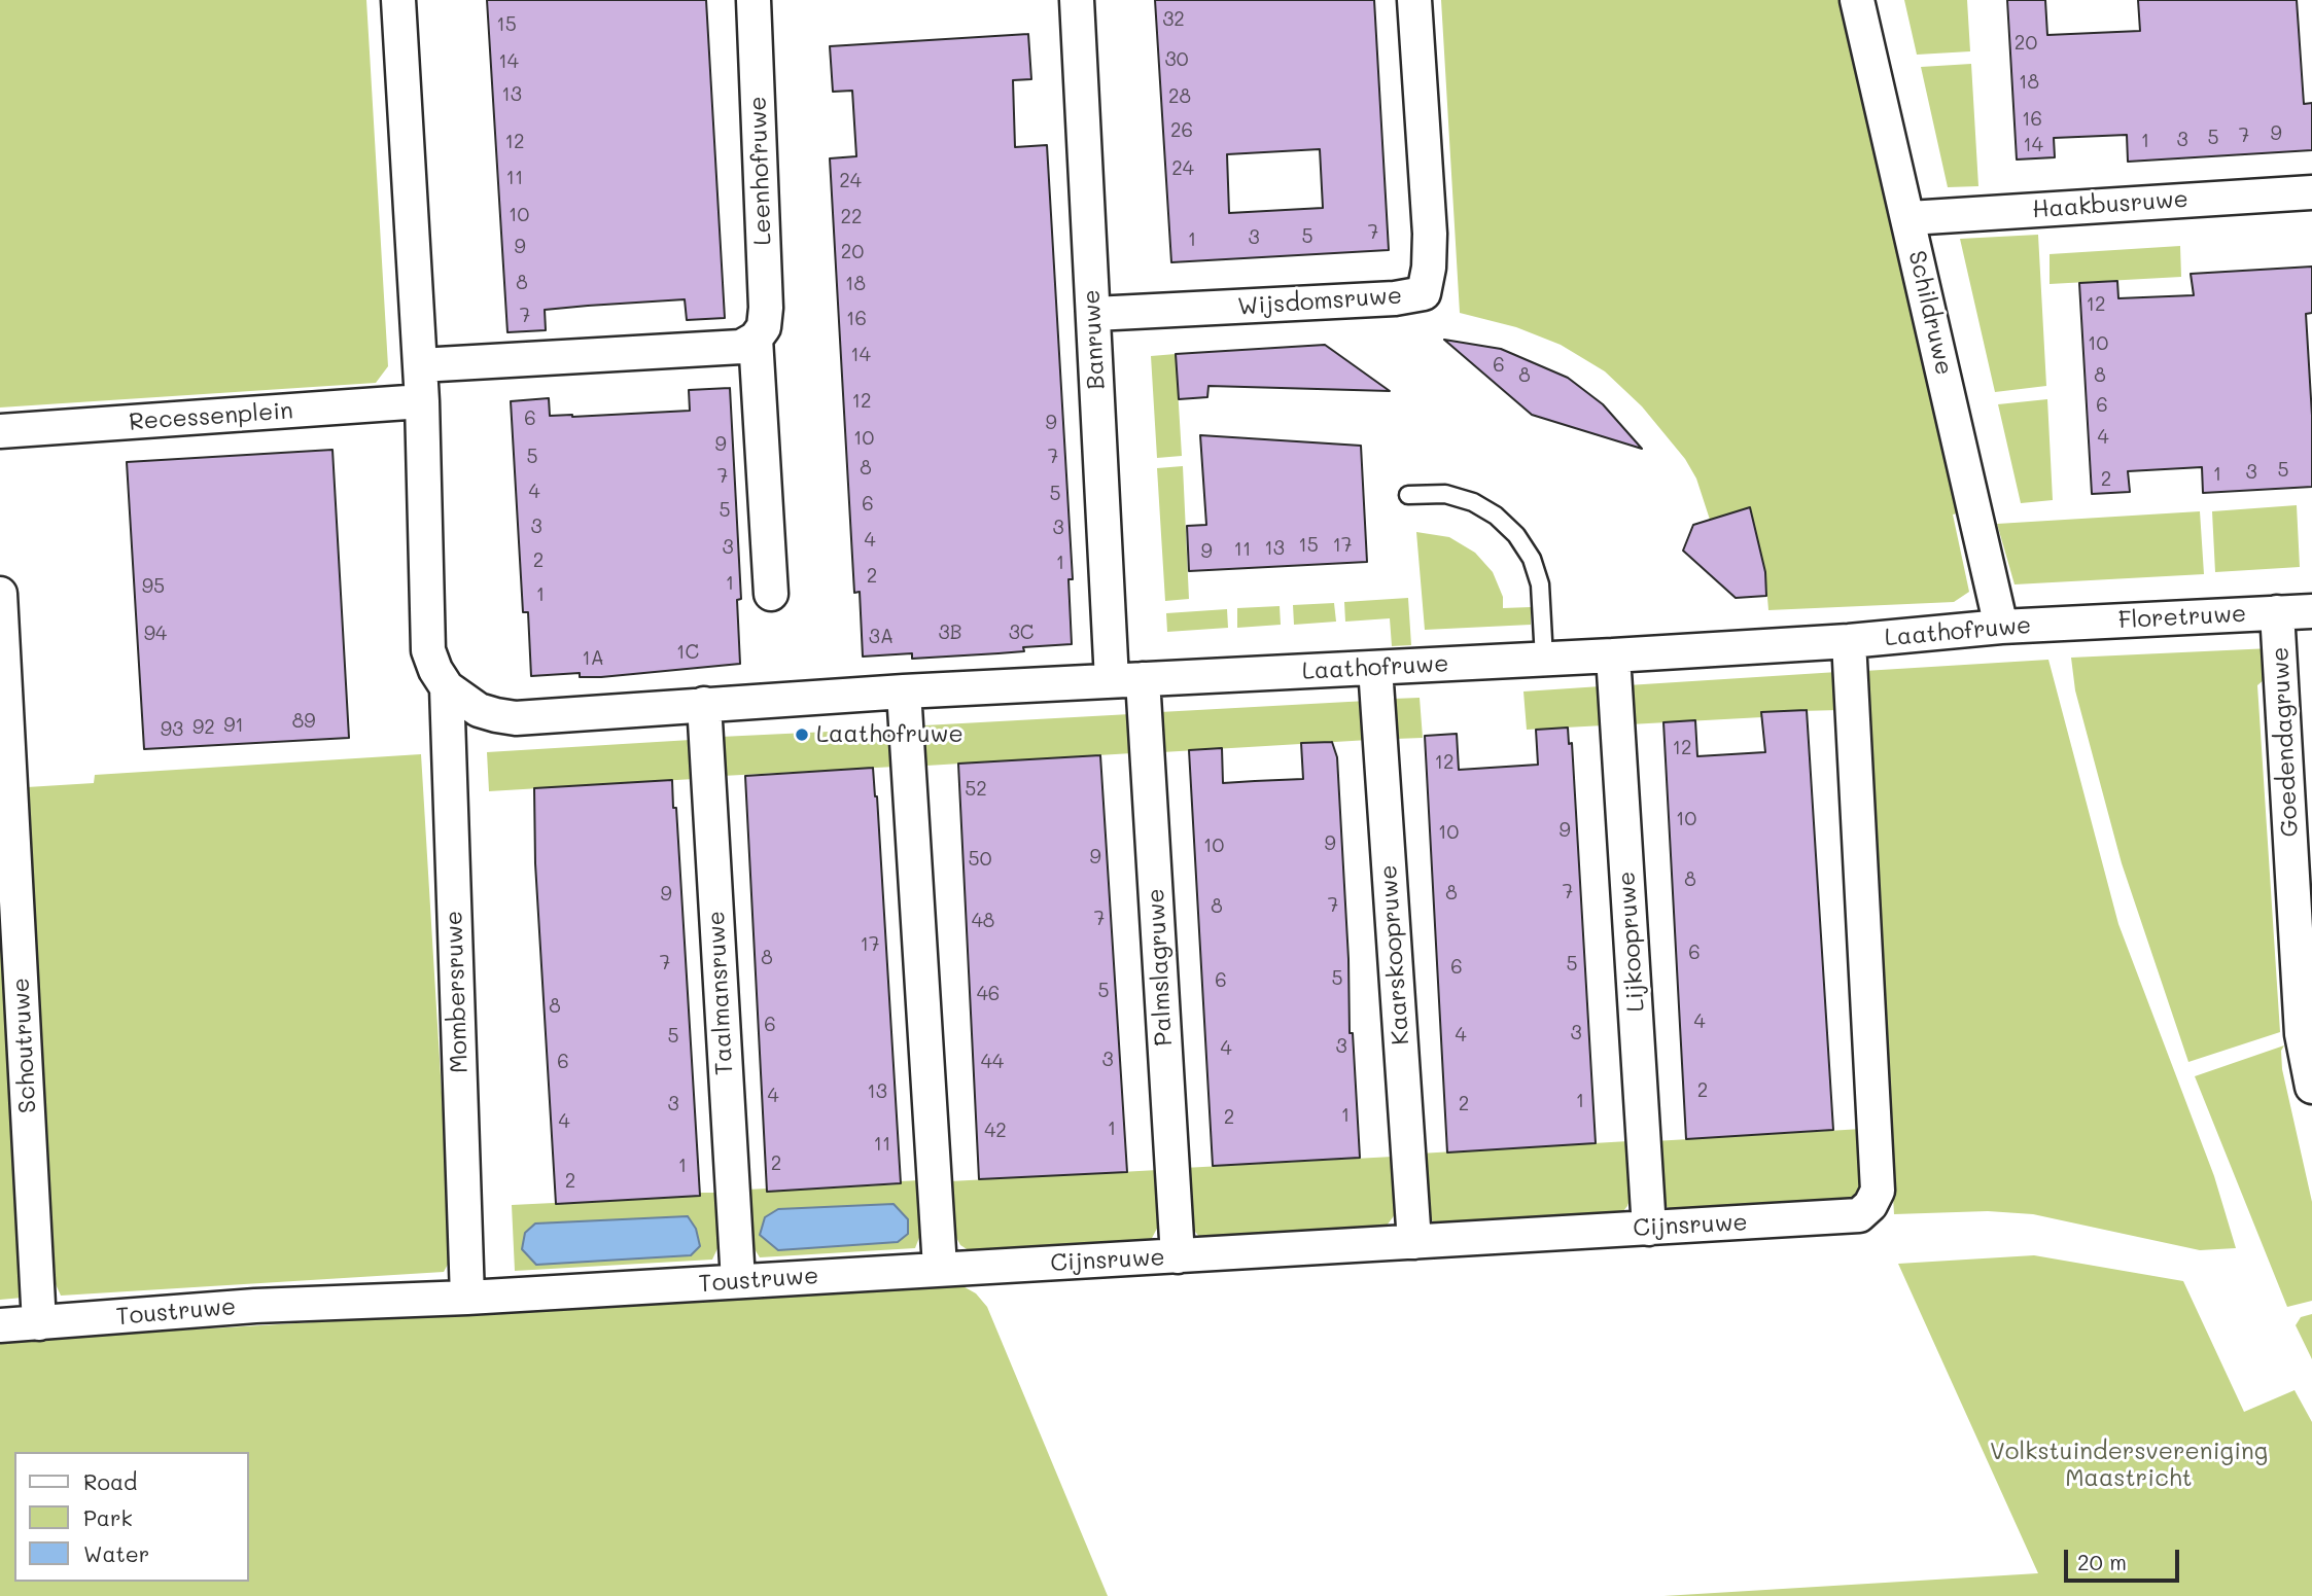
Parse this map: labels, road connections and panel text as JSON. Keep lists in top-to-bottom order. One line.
{"streets":{"street":["Leenhofruwe","Haakbusruwe","Wijsdomsruwe","Schildruwe","Banruwe","Recessenplein","Floretruwe","Laathofruwe","Goedendagruwe","Lijkoopruwe","Kaarskoopruwe","Palmslagruwe","Mombersruwe","Taalmansruwe","Schoutruwe","Cijnsruwe","Toustruwe"]},"crossings":[["Haakbusruwe","Schildruwe"],["Wijsdomsruwe","Banruwe"],["Schildruwe","Laathofruwe"],["Banruwe","Laathofruwe"],["Banruwe","Palmslagruwe"],["Floretruwe","Laathofruwe"],["Floretruwe","Goedendagruwe"],["Laathofruwe","Lijkoopruwe"],["Laathofruwe","Kaarskoopruwe"],["Laathofruwe","Palmslagruwe"],["Laathofruwe","Mombersruwe"],["Laathofruwe","Taalmansruwe"],["Laathofruwe","Cijnsruwe"],["Lijkoopruwe","Cijnsruwe"],["Kaarskoopruwe","Cijnsruwe"],["Palmslagruwe","Cijnsruwe"],["Mombersruwe","Toustruwe"],["Taalmansruwe","Toustruwe"],["Schoutruwe","Toustruwe"],["Cijnsruwe","Toustruwe"]],"parks":["Volkstuindersvereniging Maastricht"],"places":["Laathofruwe"],"house_numbers":["32","15","20","30","14","18","13","28","16","26","9","7","5","3","1","12","14","24","11","24","10","22","7","5","3","1","9","20","8","18","12","7","16","10","14","6","8","8","12","6","6","9","4","10","9","5","7","8","5","3","1","7","2","4","5","6","5","3","3","4","15","17","3","13","11","9","2","1","2","1","95","1","3B","3C","94","3A","1C","1A","89","91","92","93","12","12","52","10","9","10","9","10","9","50","8","7","8","9","7","8","7","48","17","6","8","7","5","6","5","6","5","46","8","4","6","3","4","5","3","4","3","6","44","2","13","4","1","3","2","1","2","4","1","42","11","2","1","2"],"legend":["Road","Park","Water"],"scale_bar":"20 m"}
